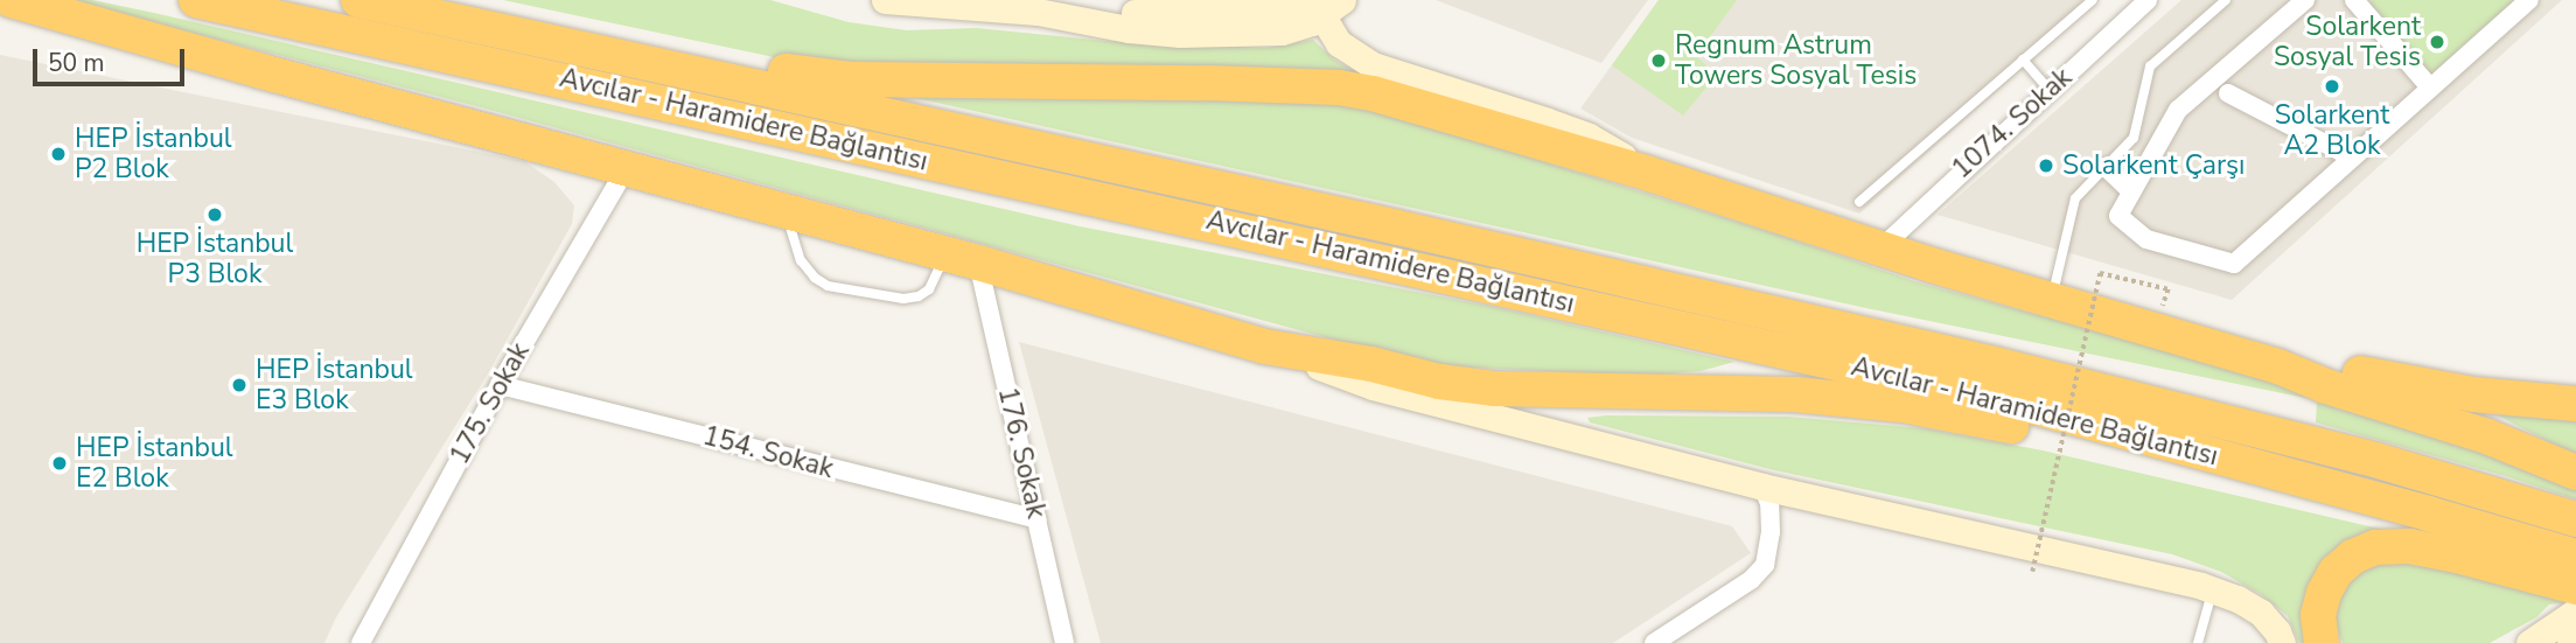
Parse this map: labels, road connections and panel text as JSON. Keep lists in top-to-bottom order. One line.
{"streets":{"highway":["Avcılar - Haramidere Bağlantısı"],"street":["1074. Sokak","175. Sokak","154. Sokak","176. Sokak"]},"crossings":[["175. Sokak","154. Sokak"],["154. Sokak","176. Sokak"]],"places":["Solarkent Sosyal Tesis","Regnum Astrum Towers Sosyal Tesis","Solarkent A2 Blok","HEP İstanbul P2 Blok","Solarkent Çarşı","HEP İstanbul P3 Blok","HEP İstanbul E3 Blok","HEP İstanbul E2 Blok"],"scale_bar":"50 m"}
